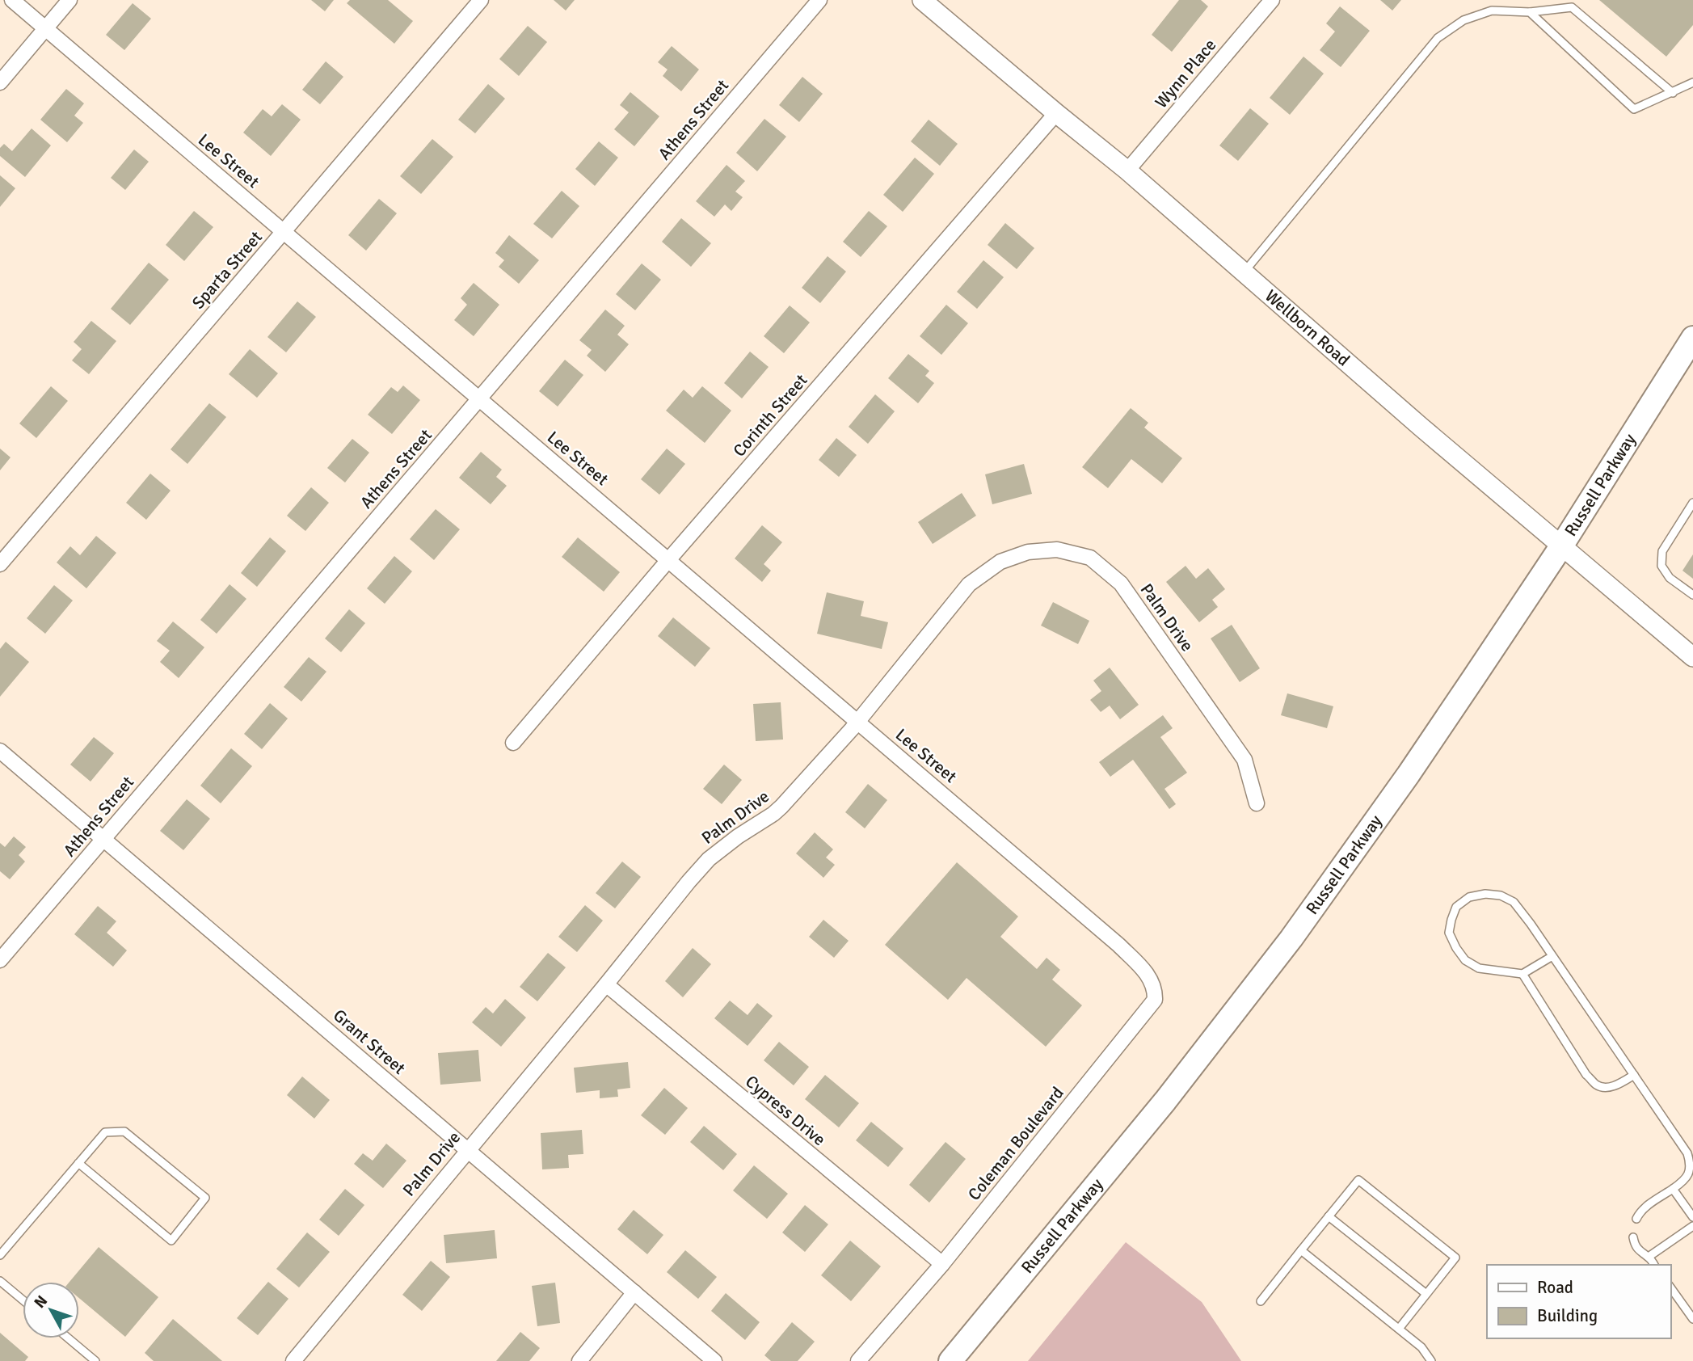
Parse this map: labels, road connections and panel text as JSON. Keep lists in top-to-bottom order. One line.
{"streets":{"main road":["Russell Parkway"],"street":["Wynn Place","Athens Street","Lee Street","Sparta Street","Wellborn Road","Corinth Street","Palm Drive","Grant Street","Cypress Drive","Coleman Boulevard"]},"crossings":[["Wynn Place","Wellborn Road"],["Athens Street","Lee Street"],["Athens Street","Grant Street"],["Lee Street","Sparta Street"],["Lee Street","Corinth Street"],["Lee Street","Palm Drive"],["Lee Street","Coleman Boulevard"],["Wellborn Road","Corinth Street"],["Wellborn Road","Russell Parkway"],["Palm Drive","Grant Street"],["Palm Drive","Cypress Drive"],["Cypress Drive","Coleman Boulevard"]],"legend":["Road","Building"],"north":"top left"}
